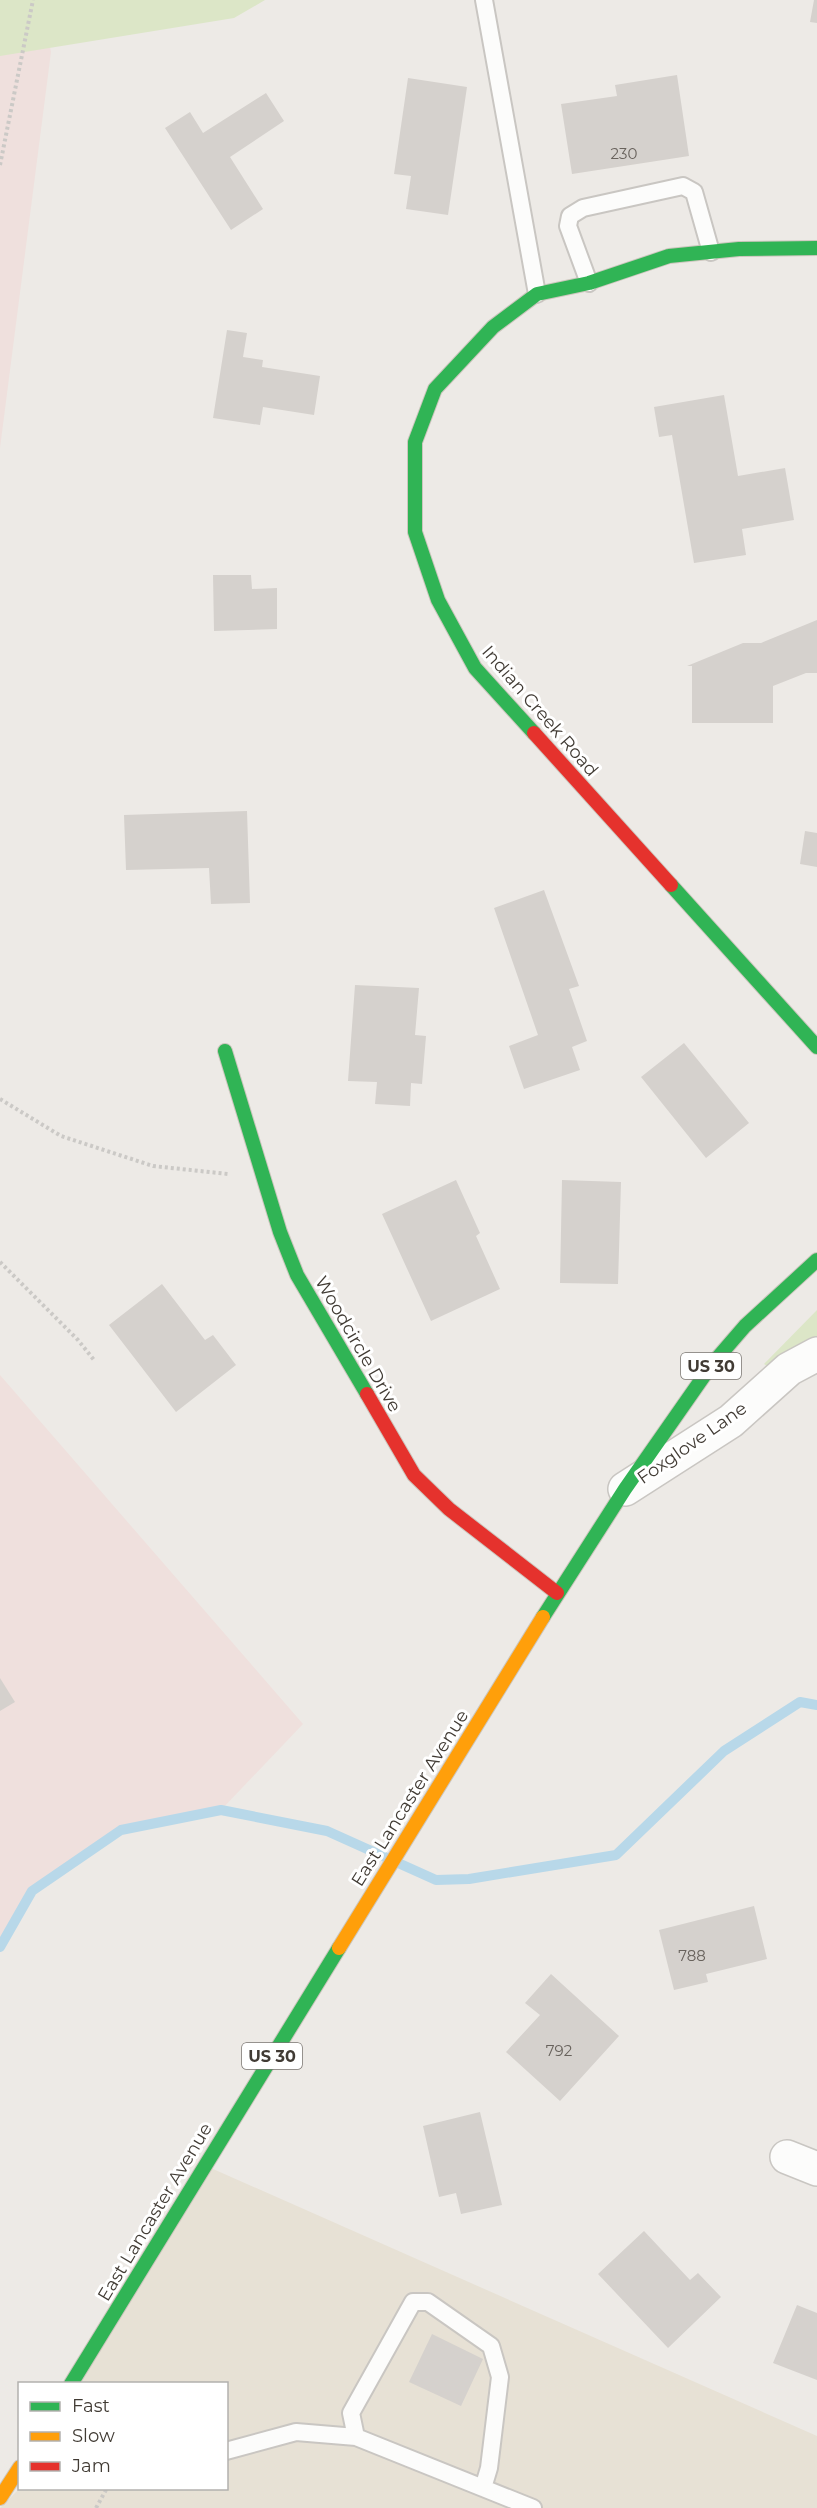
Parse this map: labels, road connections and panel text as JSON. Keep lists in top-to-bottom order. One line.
{"streets":{"main road":["Indian Creek Road","Woodcircle Drive","US 30","East Lancaster Avenue"],"street":["Foxglove Lane"]},"crossings":[["Woodcircle Drive","East Lancaster Avenue"],["Foxglove Lane","East Lancaster Avenue"]],"house_numbers":["230","788","792"],"legend":["Fast","Slow","Jam"]}
